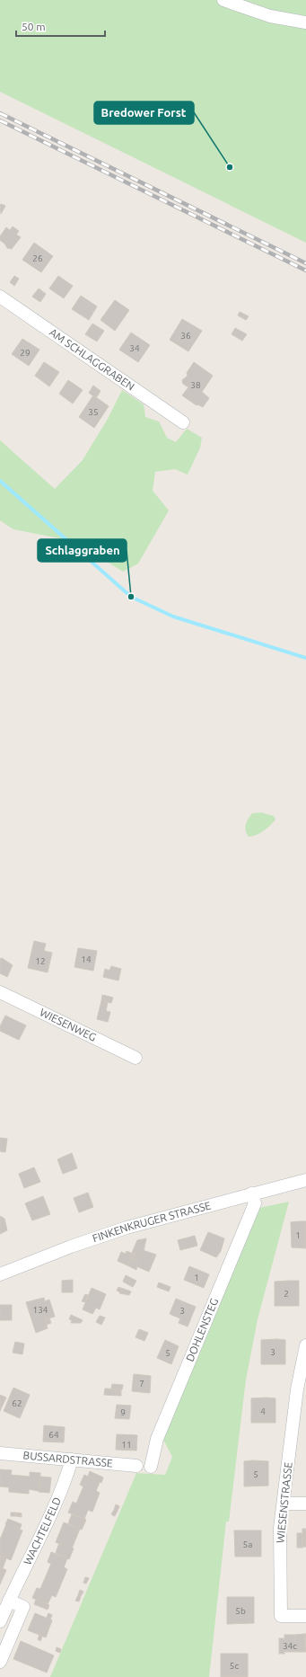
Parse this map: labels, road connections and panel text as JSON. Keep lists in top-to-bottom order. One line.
{"streets":{"street":["AM SCHLAGGRABEN","WIESENWEG","FINKENKRUGER STRASSE","DOHLENSTEG","BUSSARDSTRASSE","WIESENSTRASSE","WACHTELFELD"]},"crossings":[["FINKENKRUGER STRASSE","DOHLENSTEG"],["BUSSARDSTRASSE","WACHTELFELD"]],"places":["Bredower Forst","Schlaggraben"],"house_numbers":["26","36","34","29","38","35","14","12","1","1","2","134","3","3","5","7","62","4","9","64","11","5","5a","5b","34c","5c"],"scale_bar":"50 m"}
